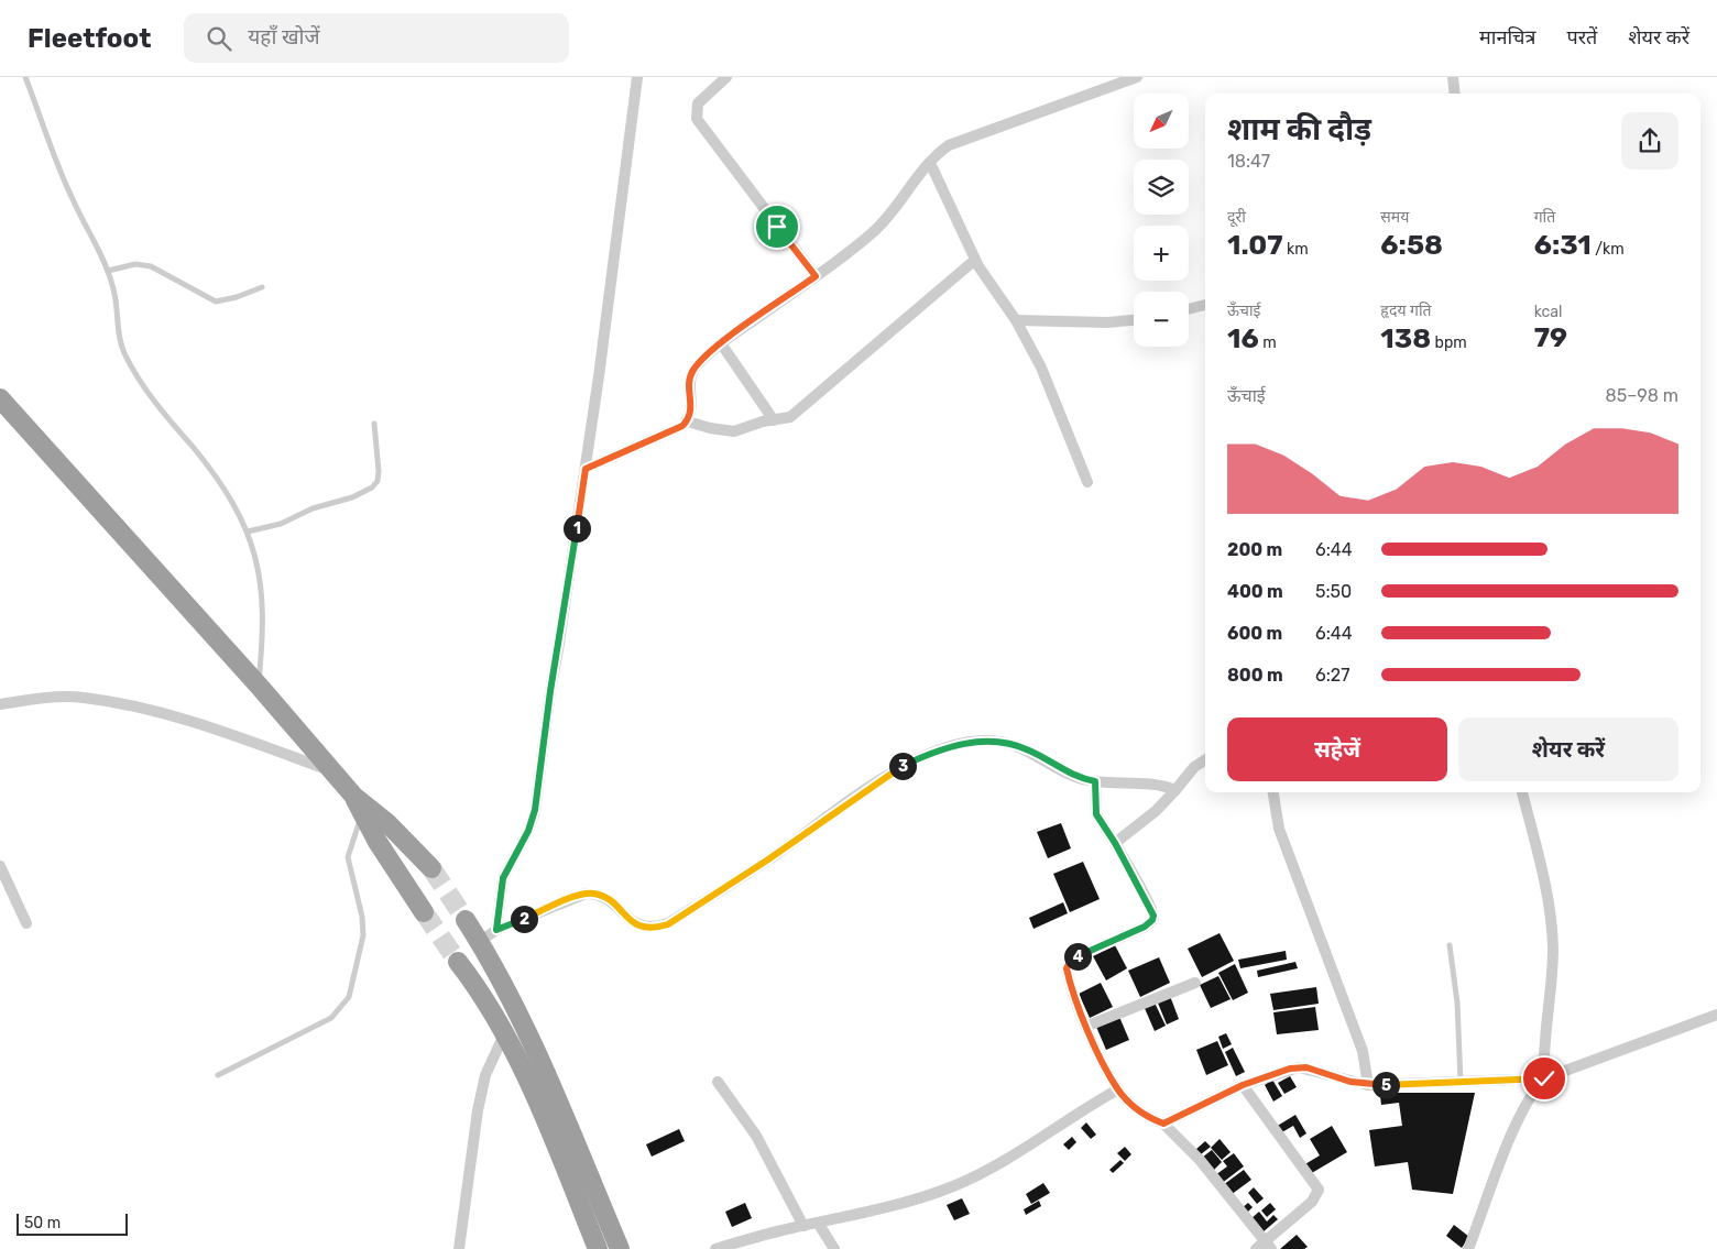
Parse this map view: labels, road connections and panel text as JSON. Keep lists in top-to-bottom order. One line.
{"scale_bar":"50 m","north":"bottom left","page":{"header":"Fleetfoot","search":"यहाँ खोजें","nav":["मानचित्र","परतें","शेयर करें"],"map_buttons":["+","−"],"heading":["शाम की दौड़","18:47"],"stats":[["दूरी","1.07 km"],["समय","6:58"],["गति","6:31 /km"],["ऊँचाई","16 m"],["हृदय गति","138 bpm"],["kcal","79"]],"chart":["ऊँचाई","85–98 m"],"pins":["1","3","2","4","5"],"list":[{"name":"200 m","note":"6:44"},{"name":"400 m","note":"5:50"},{"name":"600 m","note":"6:44"},{"name":"800 m","note":"6:27"}],"buttons":["सहेजें","शेयर करें"],"scale":"50 m"}}
